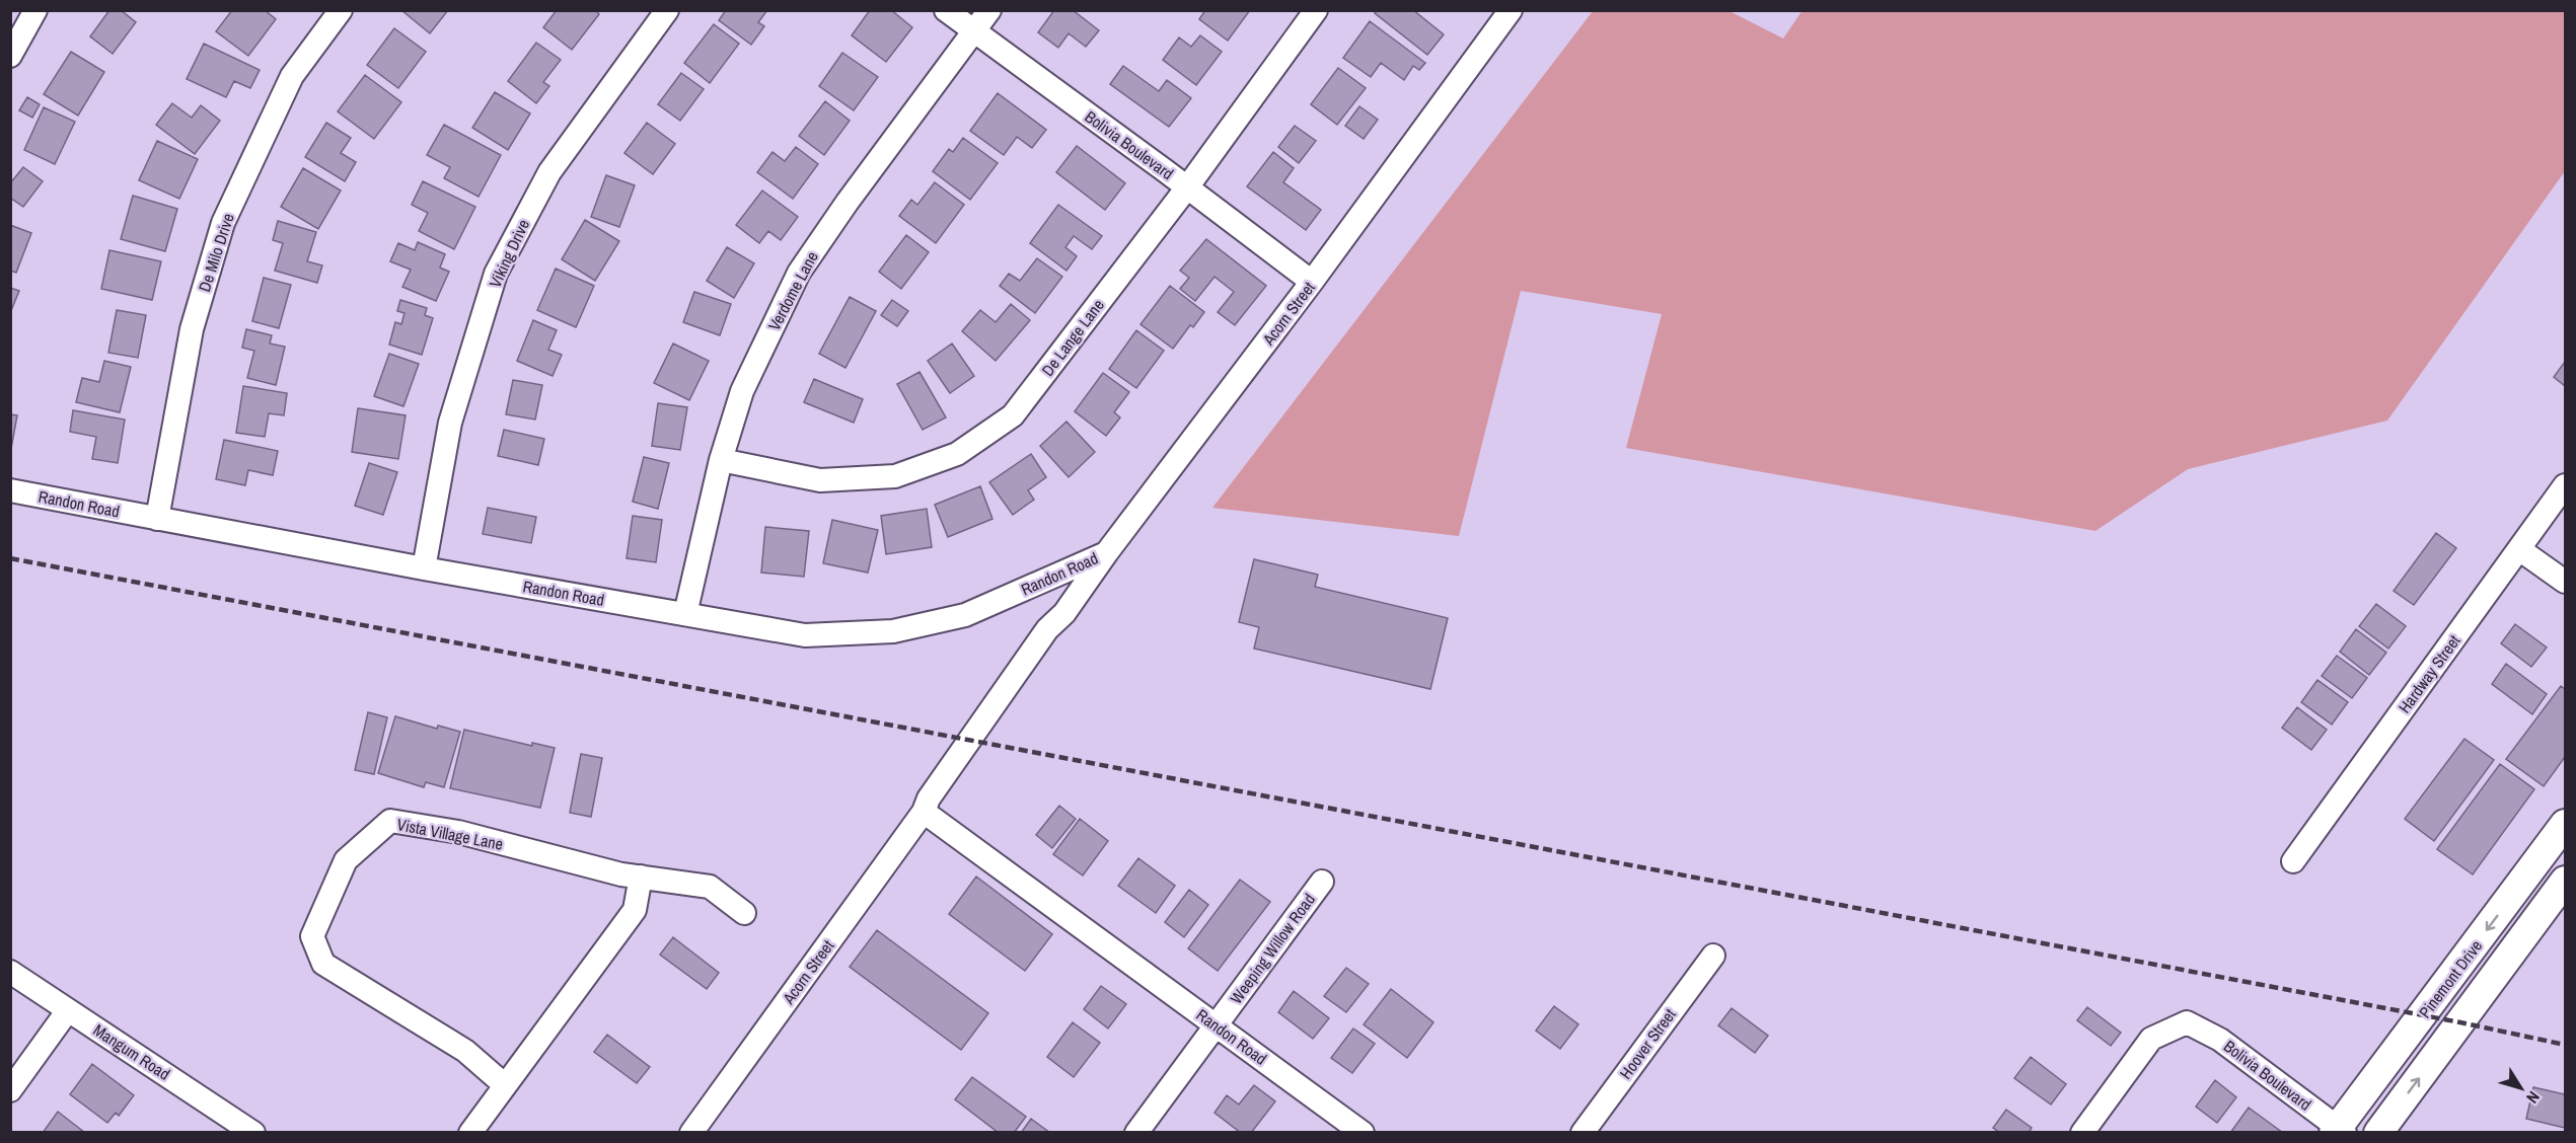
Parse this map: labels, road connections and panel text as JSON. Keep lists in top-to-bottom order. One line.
{"streets":{"main road":["Pinemont Drive"],"street":["Bolivia Boulevard","De Milo Drive","Viking Drive","Verdome Lane","Acorn Street","De Lange Lane","Randon Road","Hardway Street","Vista Village Lane","Weeping Willow Road","Hoover Street","Mangum Road"]},"crossings":[["Bolivia Boulevard","Verdome Lane"],["Bolivia Boulevard","Acorn Street"],["Bolivia Boulevard","De Lange Lane"],["Bolivia Boulevard","Pinemont Drive"],["De Milo Drive","Randon Road"],["Viking Drive","Randon Road"],["Verdome Lane","De Lange Lane"],["Verdome Lane","Randon Road"],["Acorn Street","Randon Road"],["Randon Road","Weeping Willow Road"]],"north":"bottom right"}
